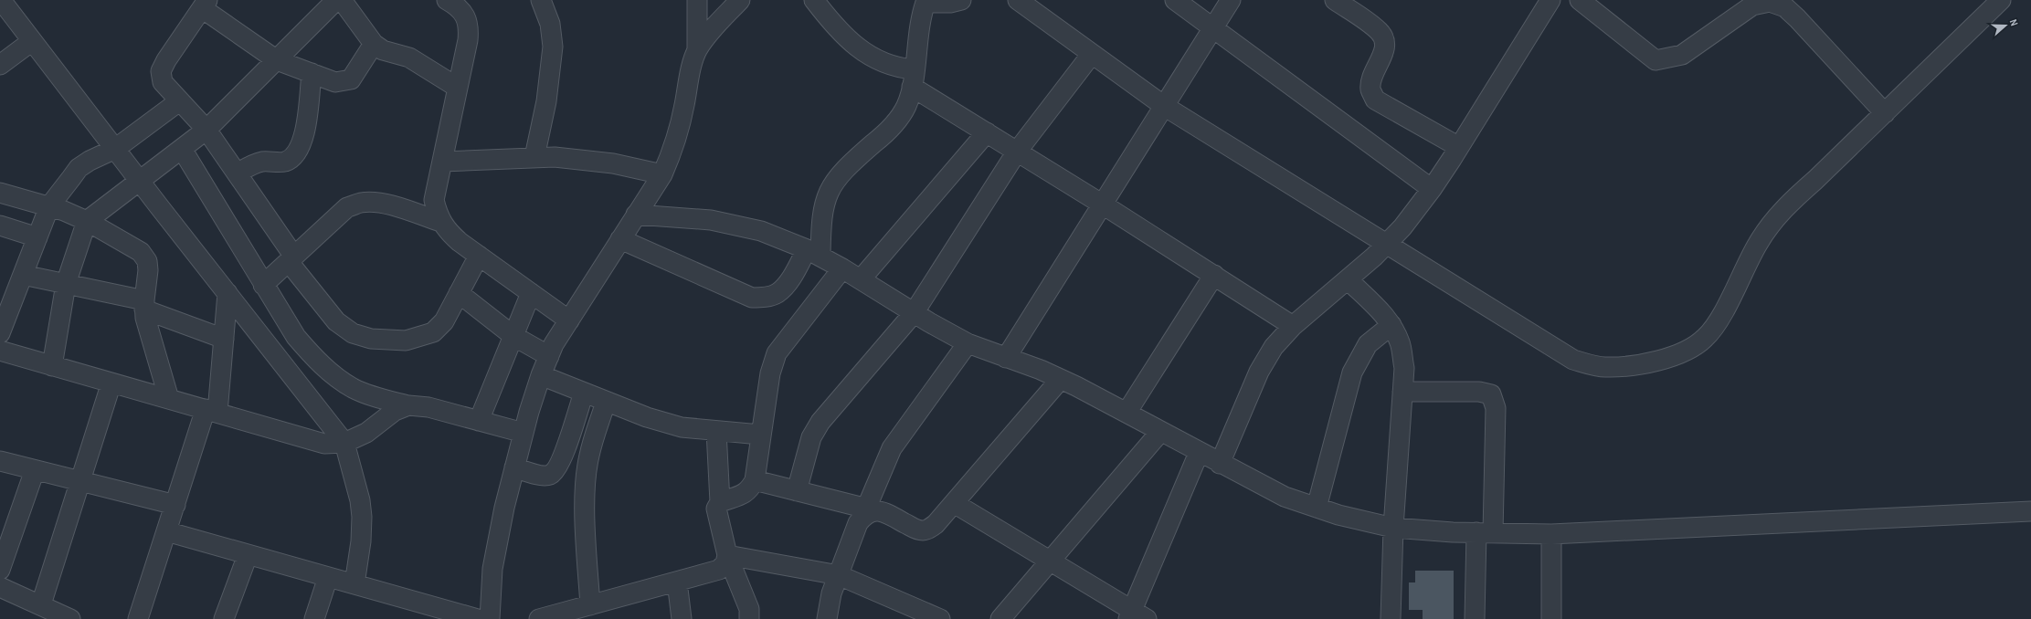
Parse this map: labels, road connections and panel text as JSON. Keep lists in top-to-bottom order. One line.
{"north":"right"}
